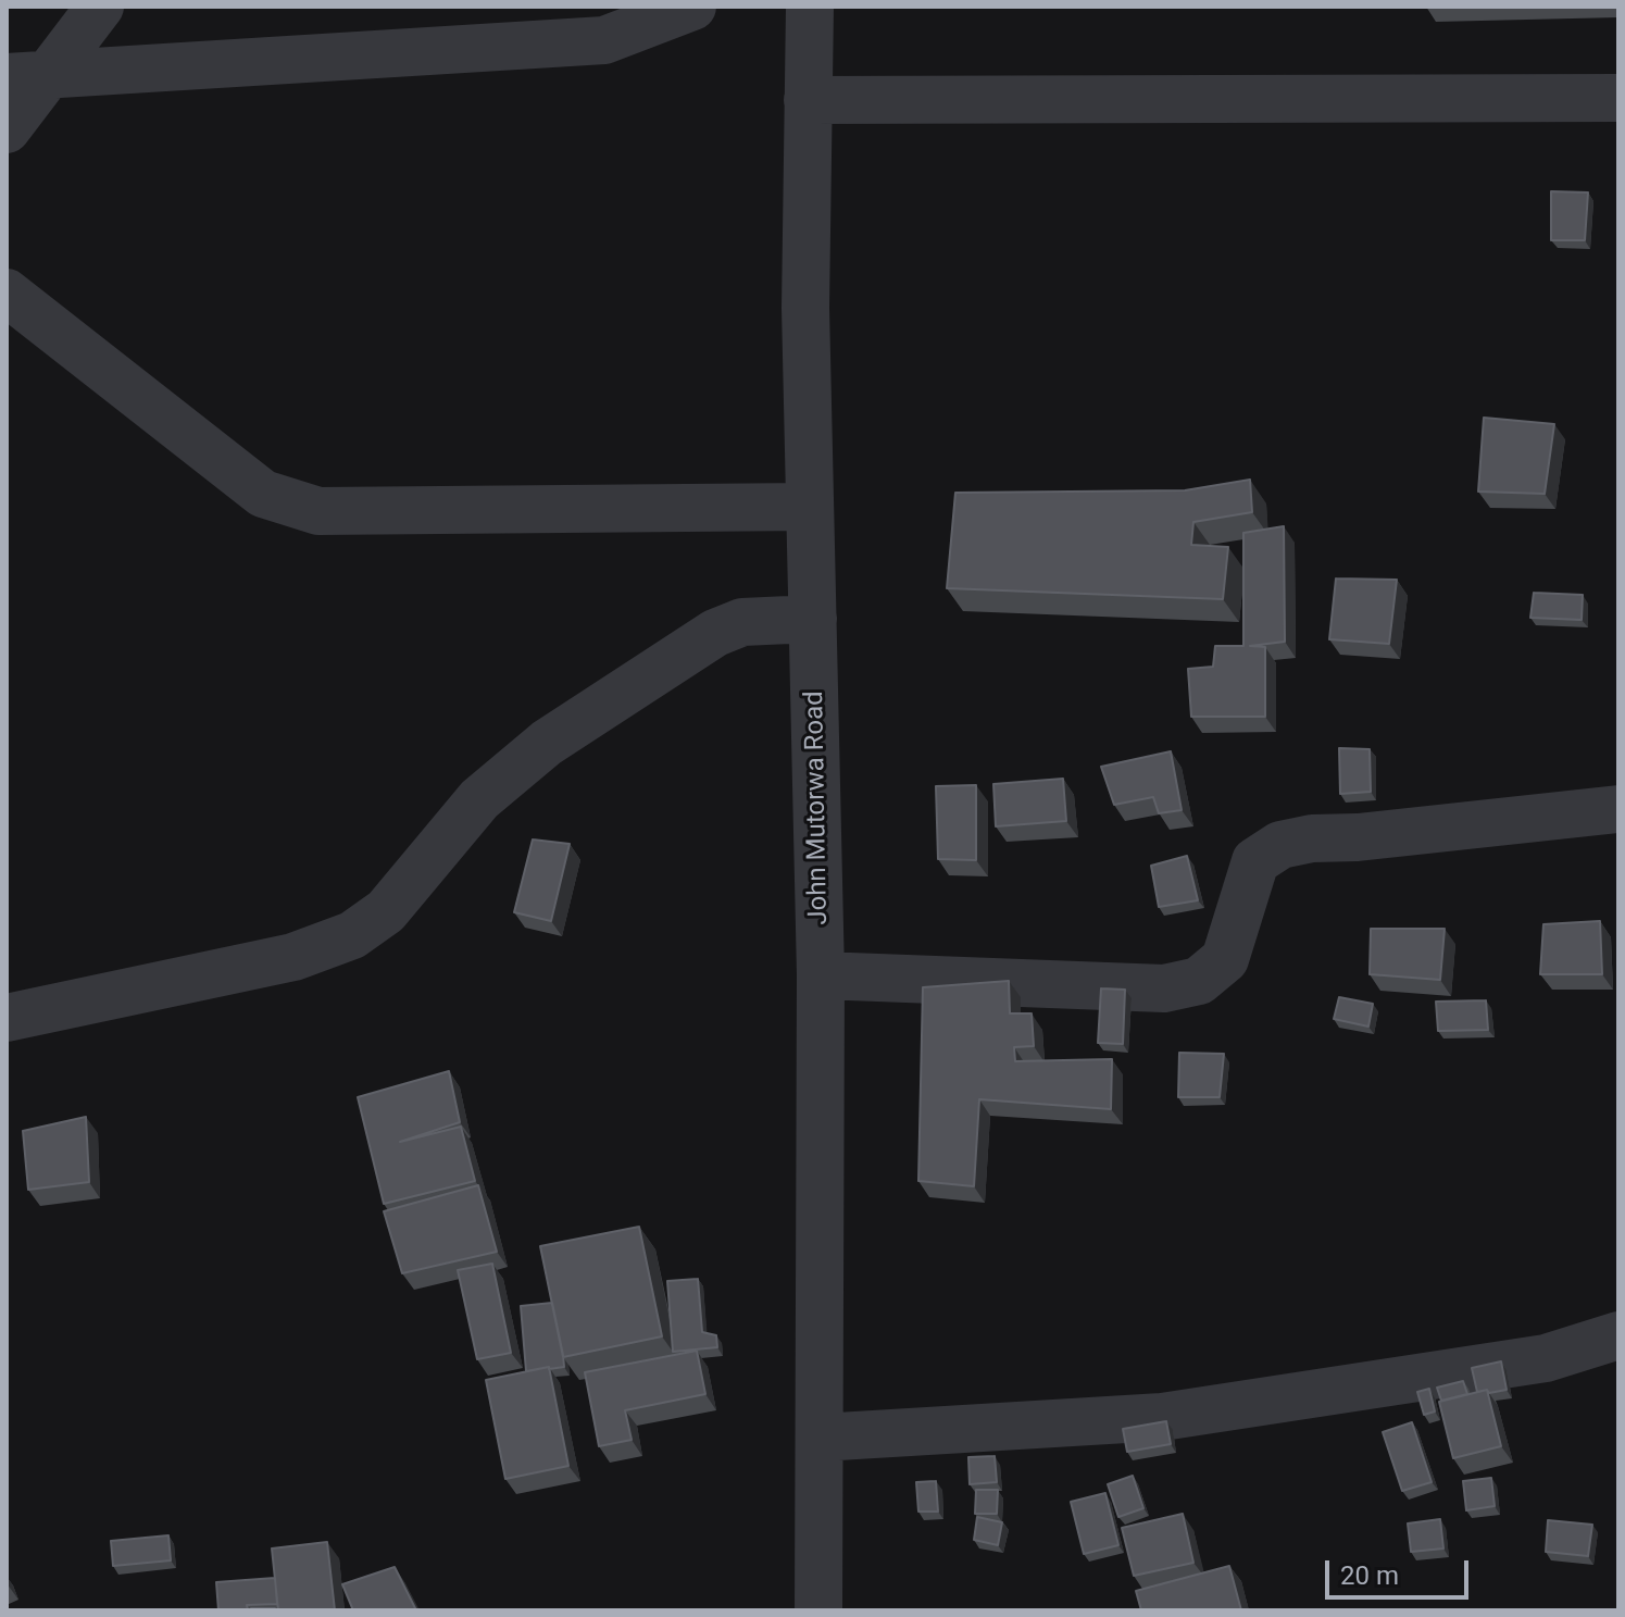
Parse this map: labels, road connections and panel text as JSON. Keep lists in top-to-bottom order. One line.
{"streets":{"street":["John Mutorwa Road"]},"scale_bar":"20 m"}
